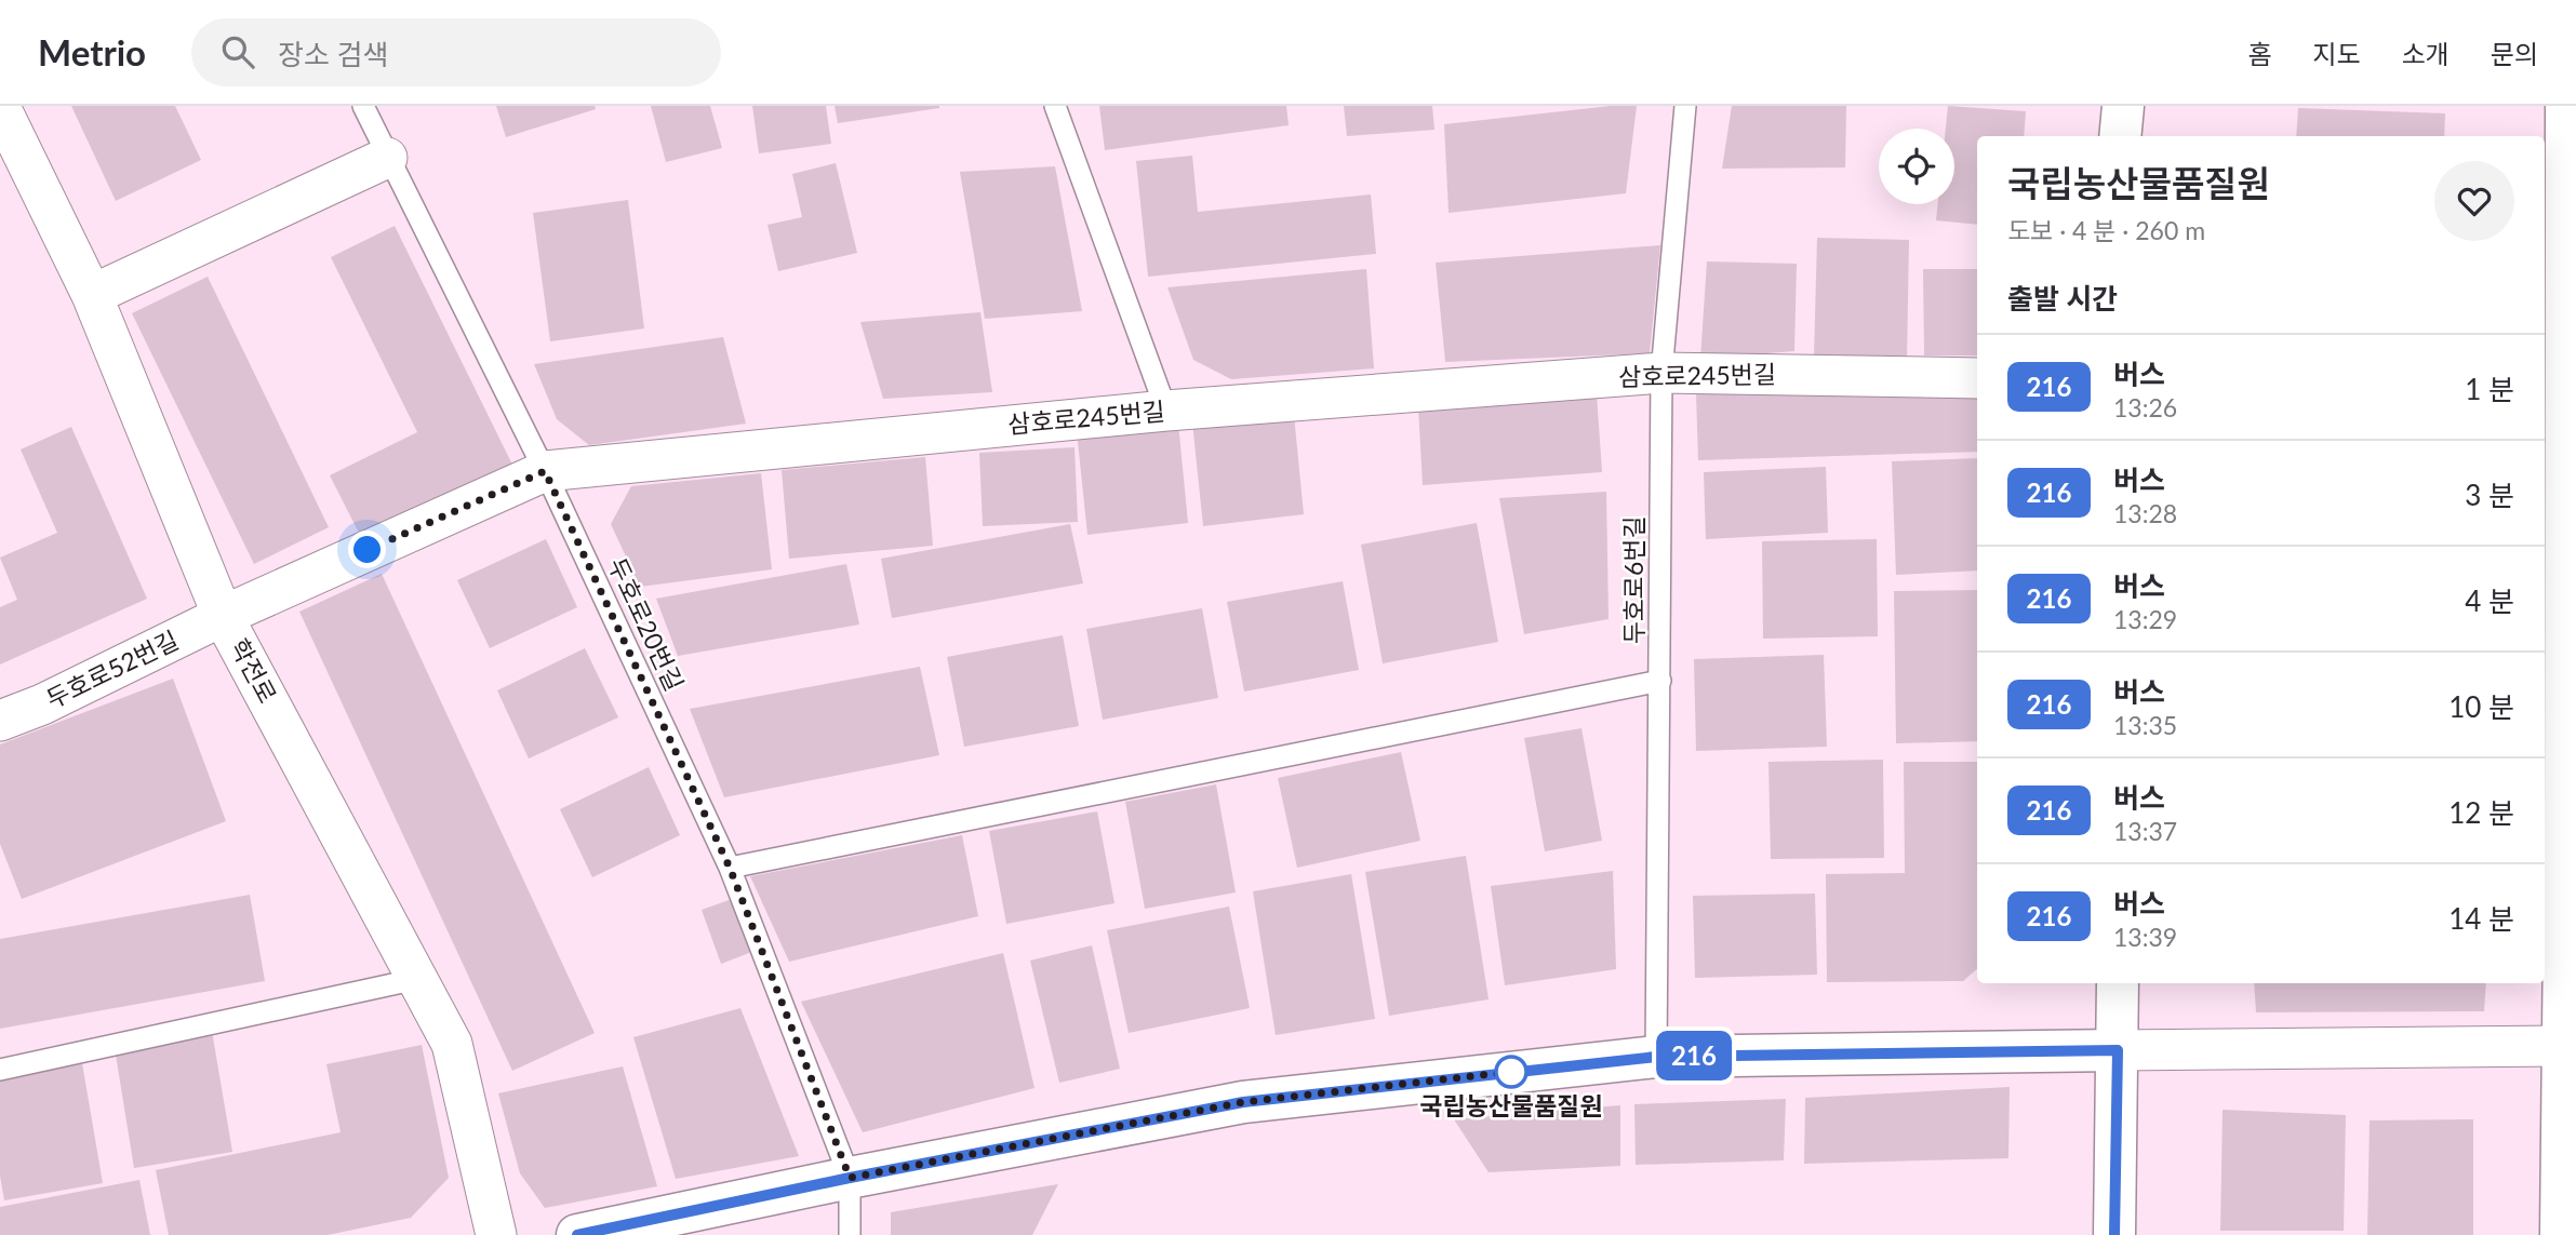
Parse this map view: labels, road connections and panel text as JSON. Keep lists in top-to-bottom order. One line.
{"streets":{"street":["삼호로245번길","두호로52번길","학전로"],"lane":["두호로6번길","두호로20번길"]},"crossings":[["삼호로245번길","두호로6번길"],["삼호로245번길","두호로20번길"],["삼호로245번길","두호로52번길"],["삼호로245번길","학전로"],["두호로52번길","학전로"]],"places":["국립농산물품질원"],"lines":["bus line 216"],"page":{"header":"Metrio","search":"장소 검색","nav":["홈","지도","소개","문의"],"on_map":"216","heading":[["국립농산물품질원","도보 · 4 분 · 260 m"],"출발 시간"],"list":[{"mark":"216","name":"버스","note":"13:26","value":"1 분"},{"mark":"216","name":"버스","note":"13:28","value":"3 분"},{"mark":"216","name":"버스","note":"13:29","value":"4 분"},{"mark":"216","name":"버스","note":"13:35","value":"10 분"},{"mark":"216","name":"버스","note":"13:37","value":"12 분"},{"mark":"216","name":"버스","note":"13:39","value":"14 분"}]}}
